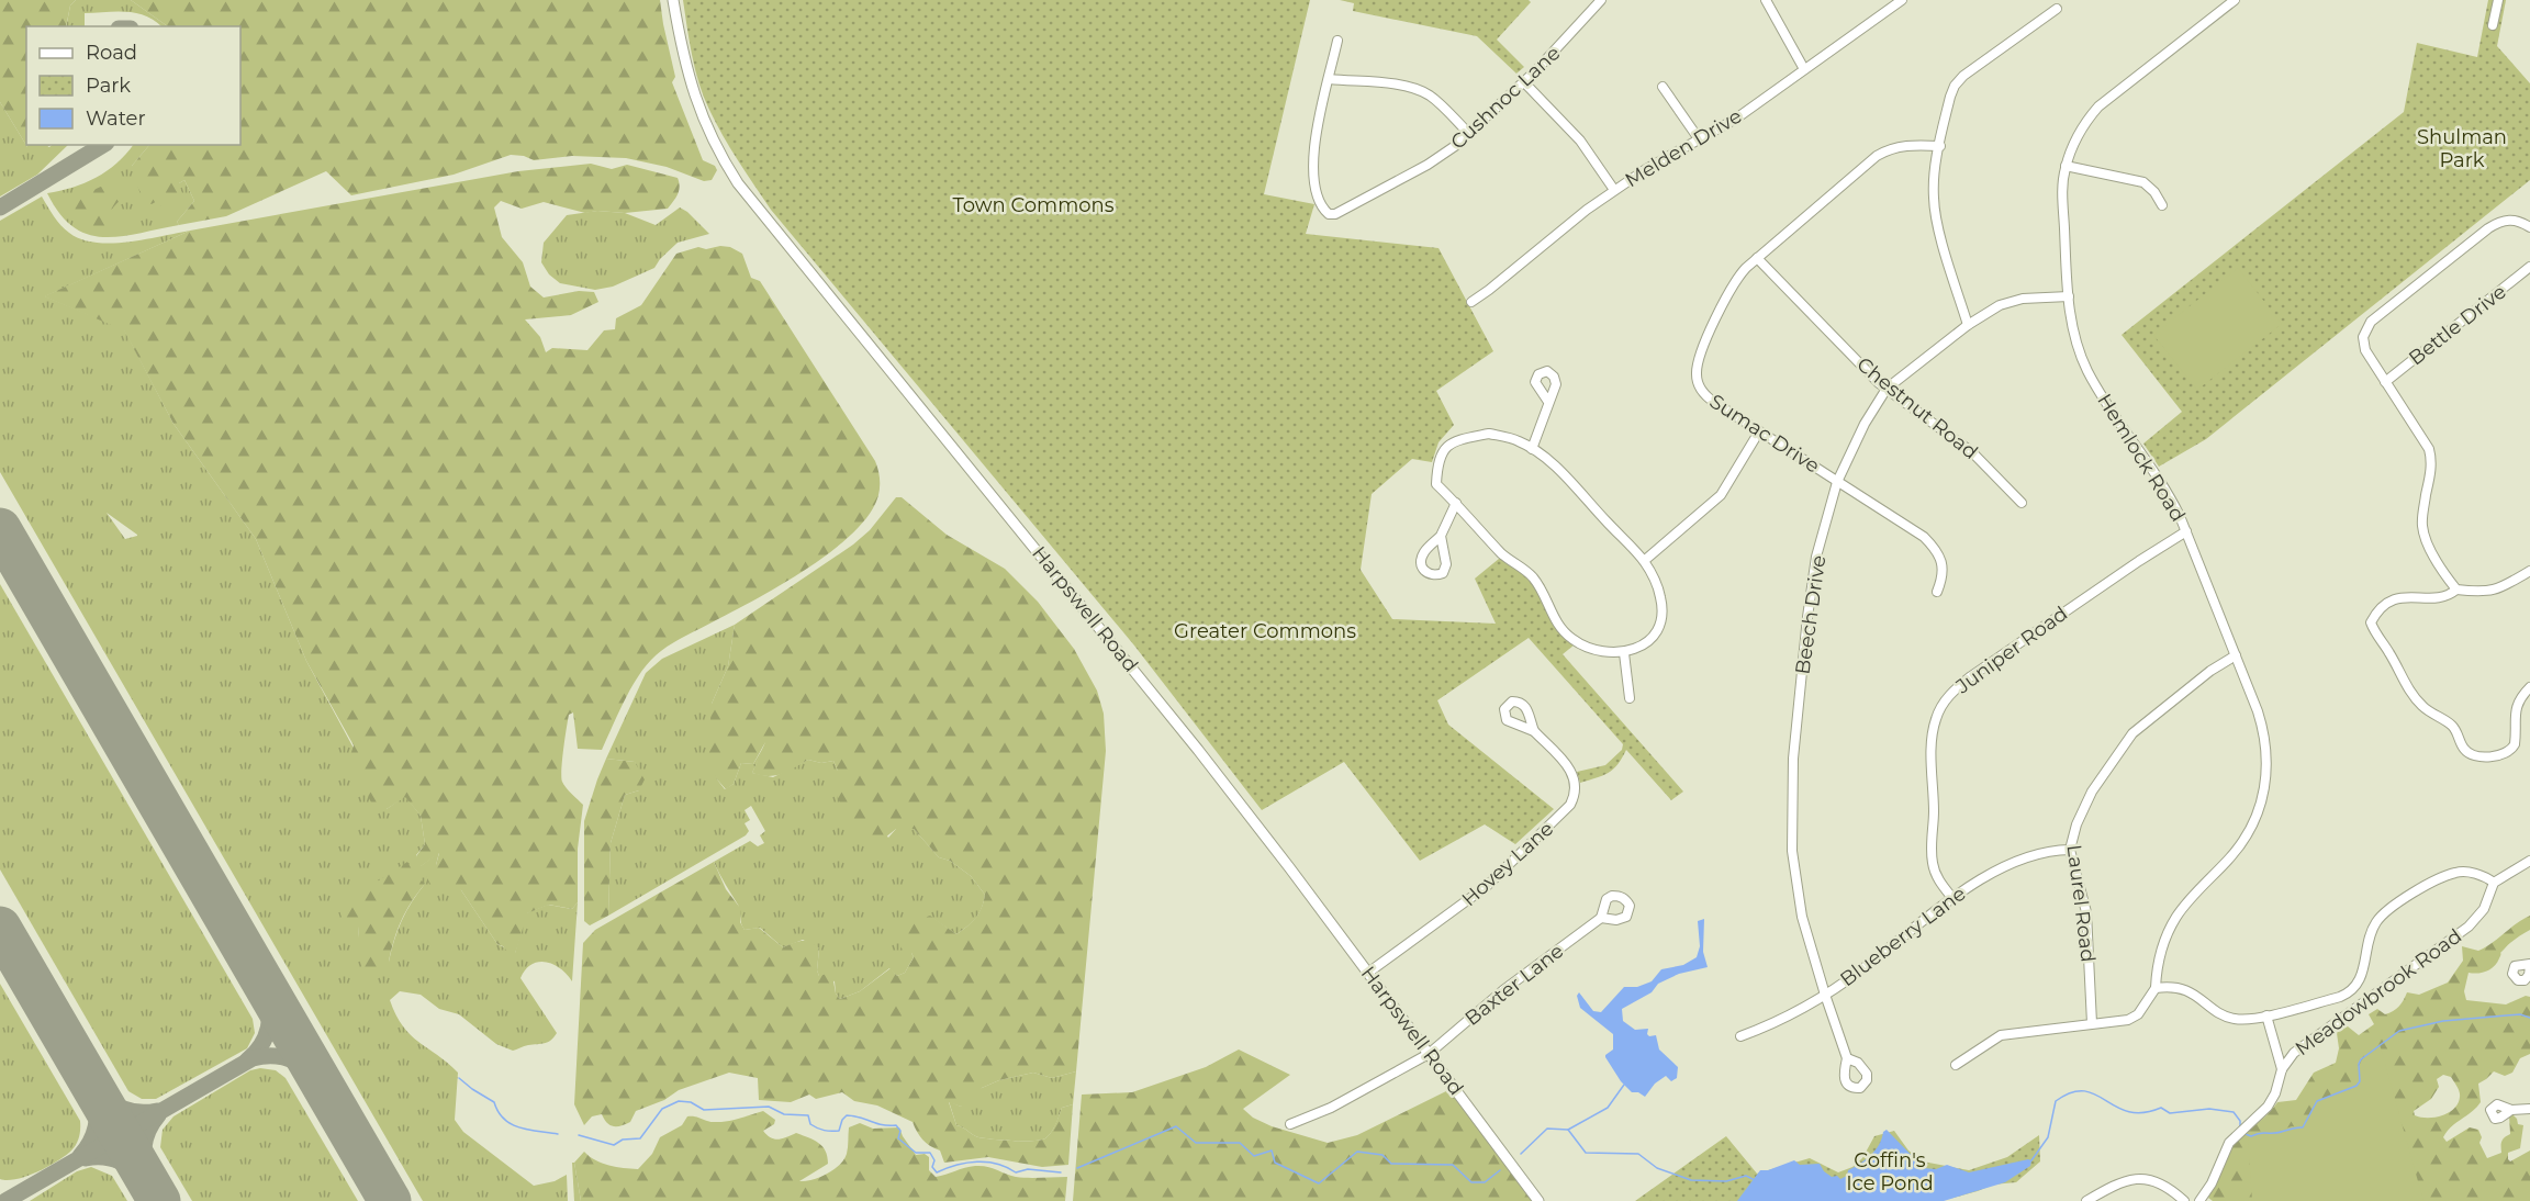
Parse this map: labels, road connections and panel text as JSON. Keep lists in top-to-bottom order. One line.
{"streets":{"main road":["Harpswell Road"],"street":["Cushnoc Lane","Melden Drive","Bettle Drive","Chestnut Road","Sumac Drive","Hemlock Road","Beech Drive","Juniper Road","Hovey Lane","Laurel Road","Blueberry Lane","Baxter Lane","Meadowbrook Road"]},"crossings":[["Chestnut Road","Sumac Drive"],["Chestnut Road","Beech Drive"],["Sumac Drive","Beech Drive"],["Hemlock Road","Beech Drive"],["Hemlock Road","Juniper Road"],["Hemlock Road","Laurel Road"],["Harpswell Road","Hovey Lane"],["Harpswell Road","Baxter Lane"],["Beech Drive","Blueberry Lane"],["Juniper Road","Blueberry Lane"],["Laurel Road","Blueberry Lane"]],"parks":["Shulman Park","Town Commons","Greater Commons","Coffin's Ice Pond"],"legend":["Road","Park","Water"]}
